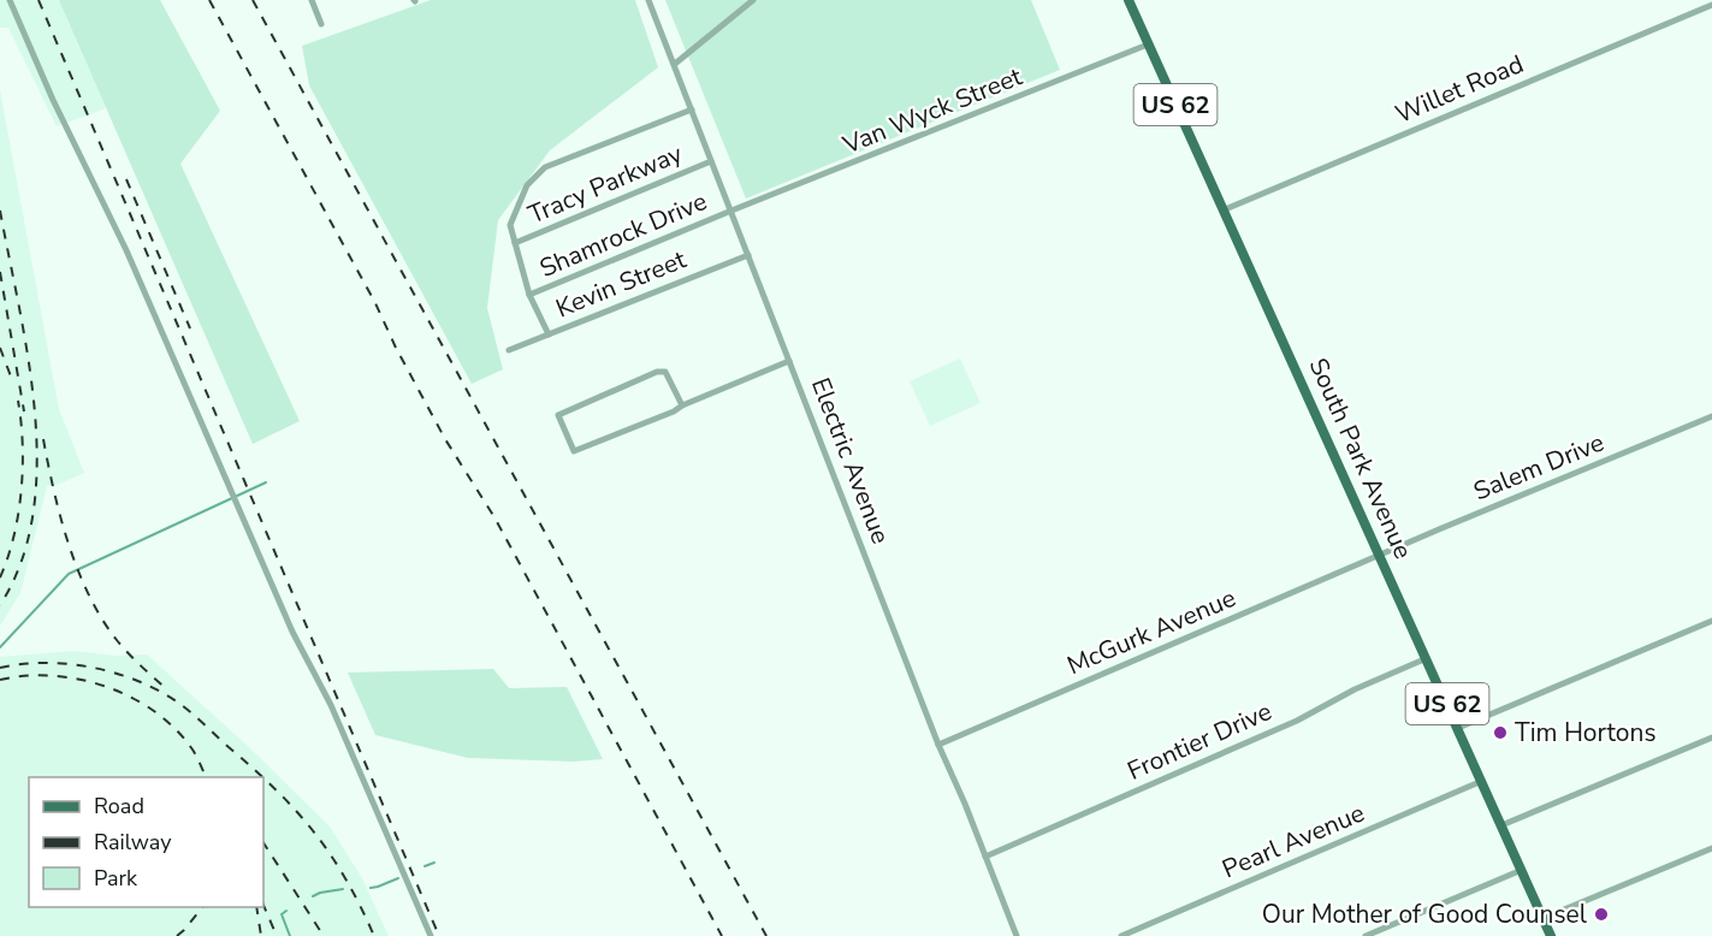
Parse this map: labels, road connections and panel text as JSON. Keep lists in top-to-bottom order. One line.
{"streets":{"main road":["US 62","South Park Avenue"],"street":["Willet Road","Van Wyck Street","Tracy Parkway","Shamrock Drive","Kevin Street","Electric Avenue","Salem Drive","McGurk Avenue","Frontier Drive","Pearl Avenue"]},"crossings":[["Willet Road","South Park Avenue"],["Van Wyck Street","Shamrock Drive"],["Van Wyck Street","South Park Avenue"],["Van Wyck Street","Electric Avenue"],["Tracy Parkway","Electric Avenue"],["Shamrock Drive","Electric Avenue"],["Kevin Street","Electric Avenue"],["South Park Avenue","Salem Drive"],["South Park Avenue","McGurk Avenue"],["South Park Avenue","Frontier Drive"],["South Park Avenue","Pearl Avenue"],["Electric Avenue","McGurk Avenue"],["Electric Avenue","Frontier Drive"],["Salem Drive","McGurk Avenue"]],"places":["Tim Hortons","Our Mother of Good Counsel"],"legend":["Road","Railway","Park"]}
